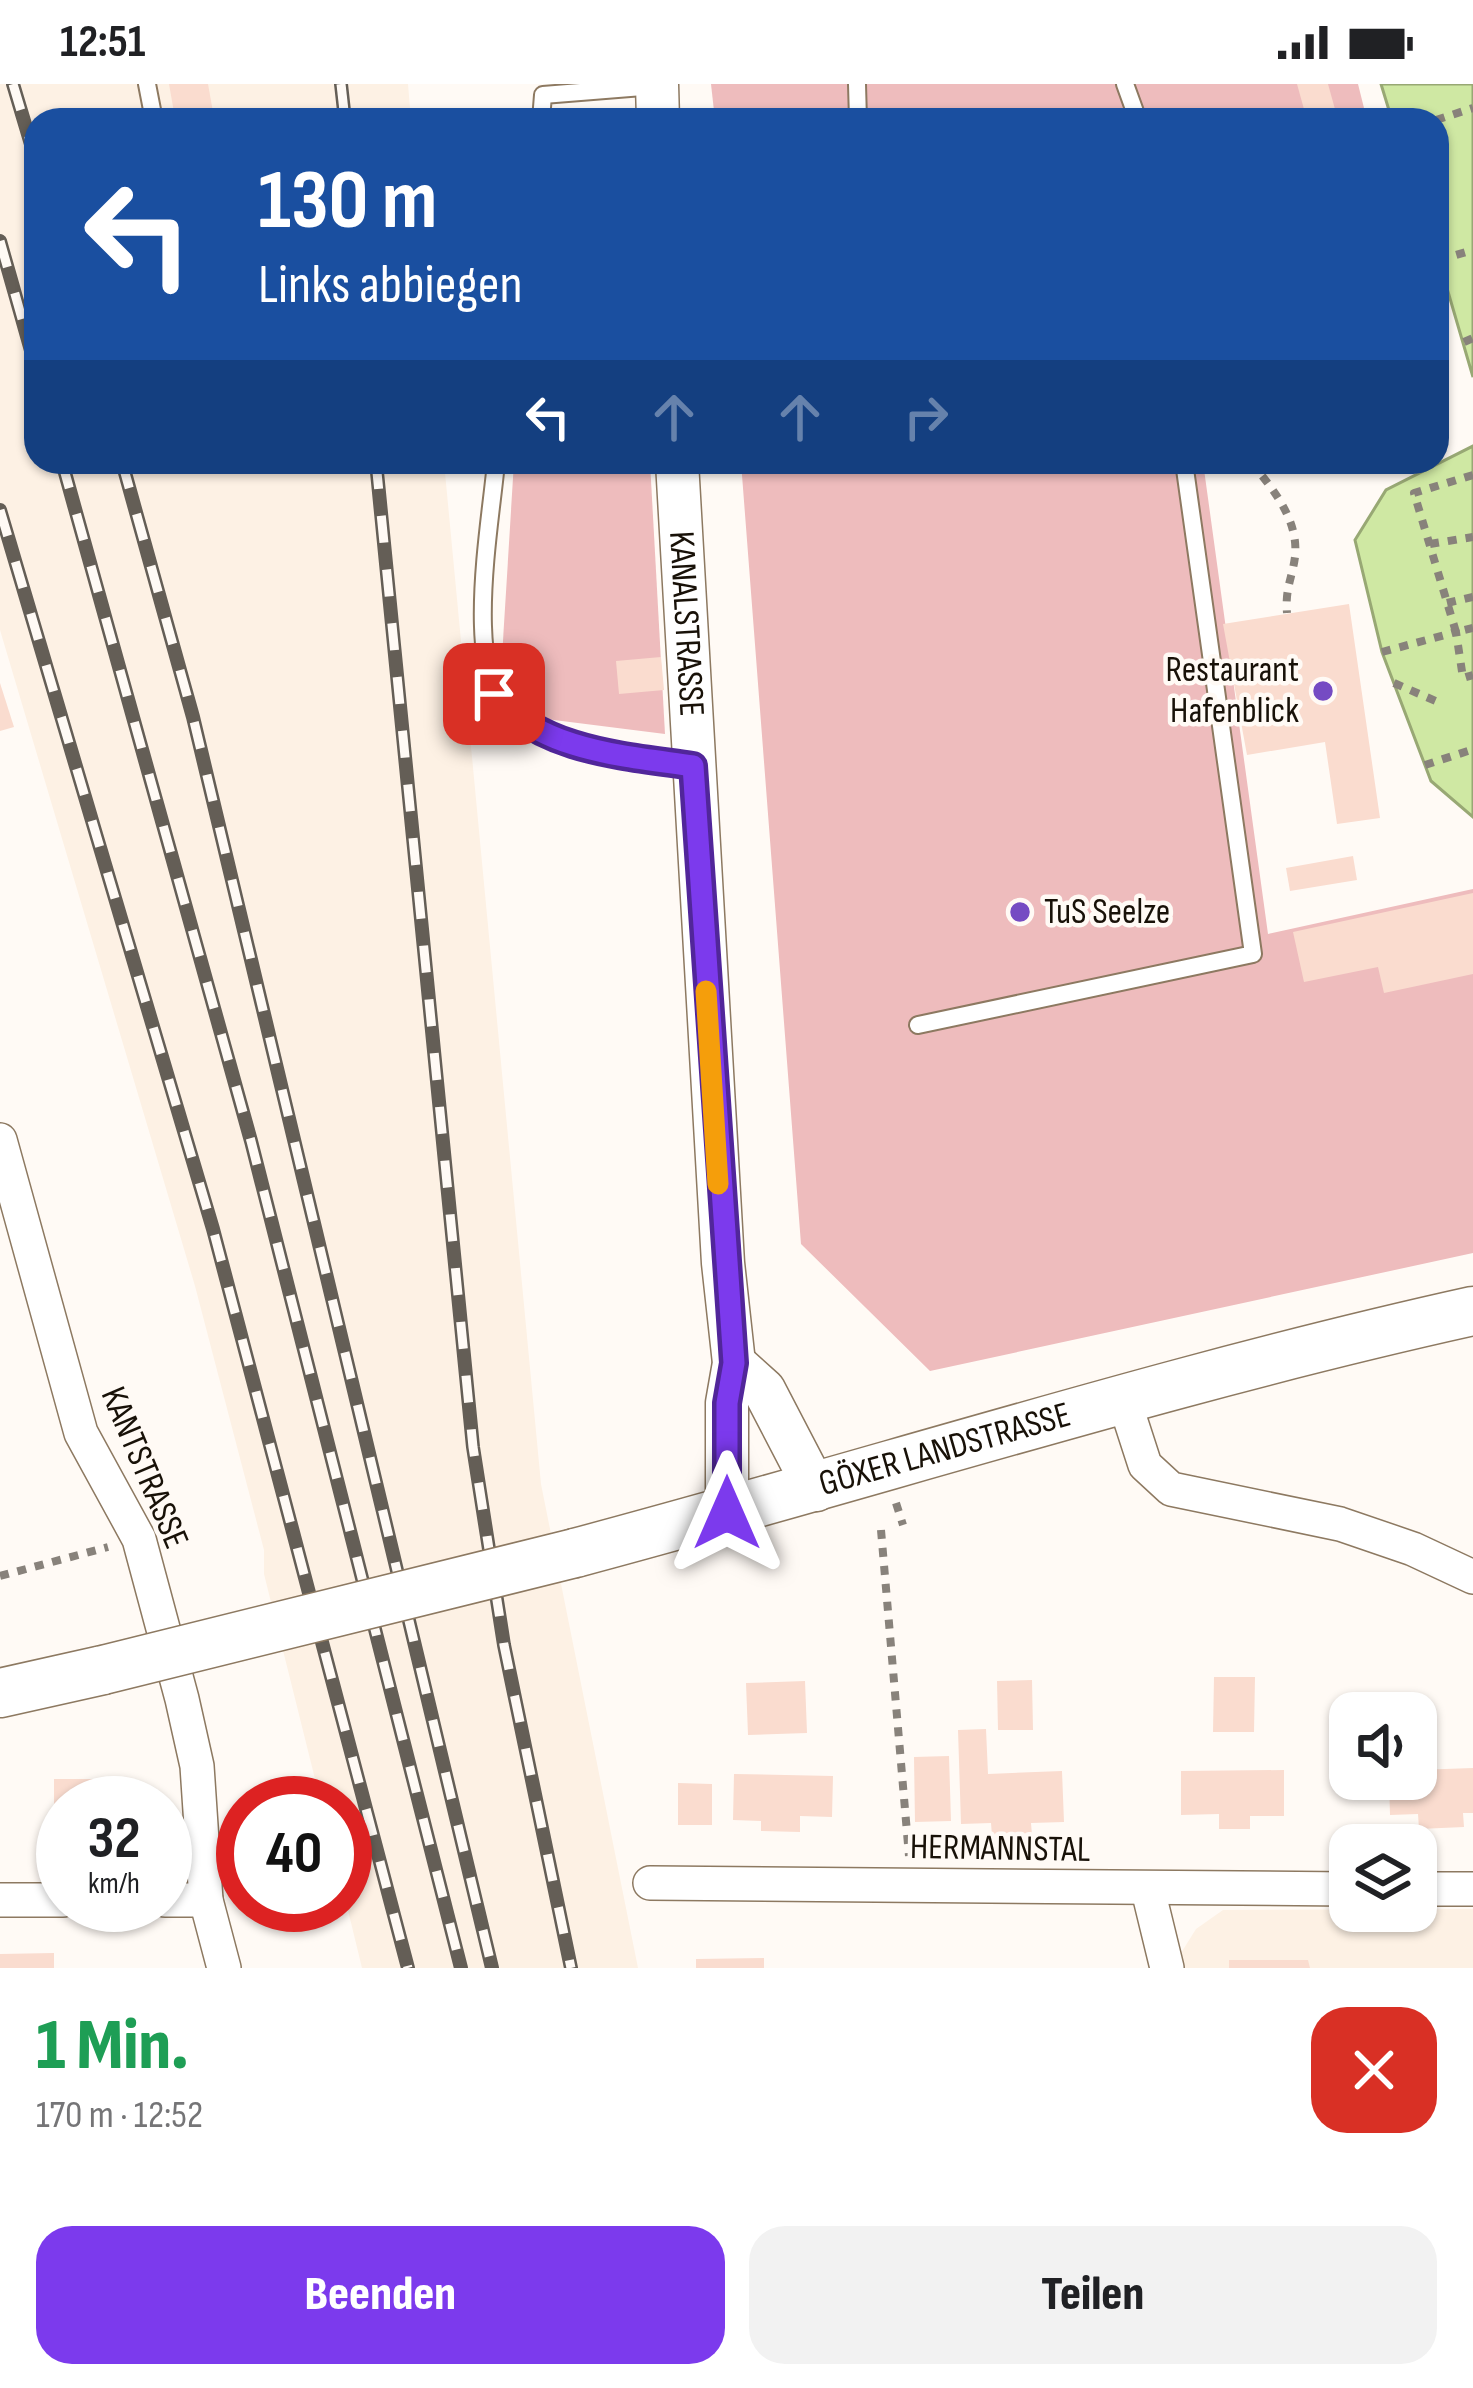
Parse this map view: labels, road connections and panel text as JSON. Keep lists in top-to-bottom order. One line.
{"streets":{"main road":["GÖXER LANDSTRASSE"],"street":["KANALSTRASSE","KANTSTRASSE","HERMANNSTAL"]},"crossings":[["KANALSTRASSE","GÖXER LANDSTRASSE"]],"places":["Restaurant Hafenblick","TuS Seelze"],"page":{"status":"12:51","turn":["130 m","Links abbiegen"],"speed":"32 km/h","limit":"40","heading":["1 Min.","170 m · 12:52"],"buttons":["Beenden","Teilen"]}}
